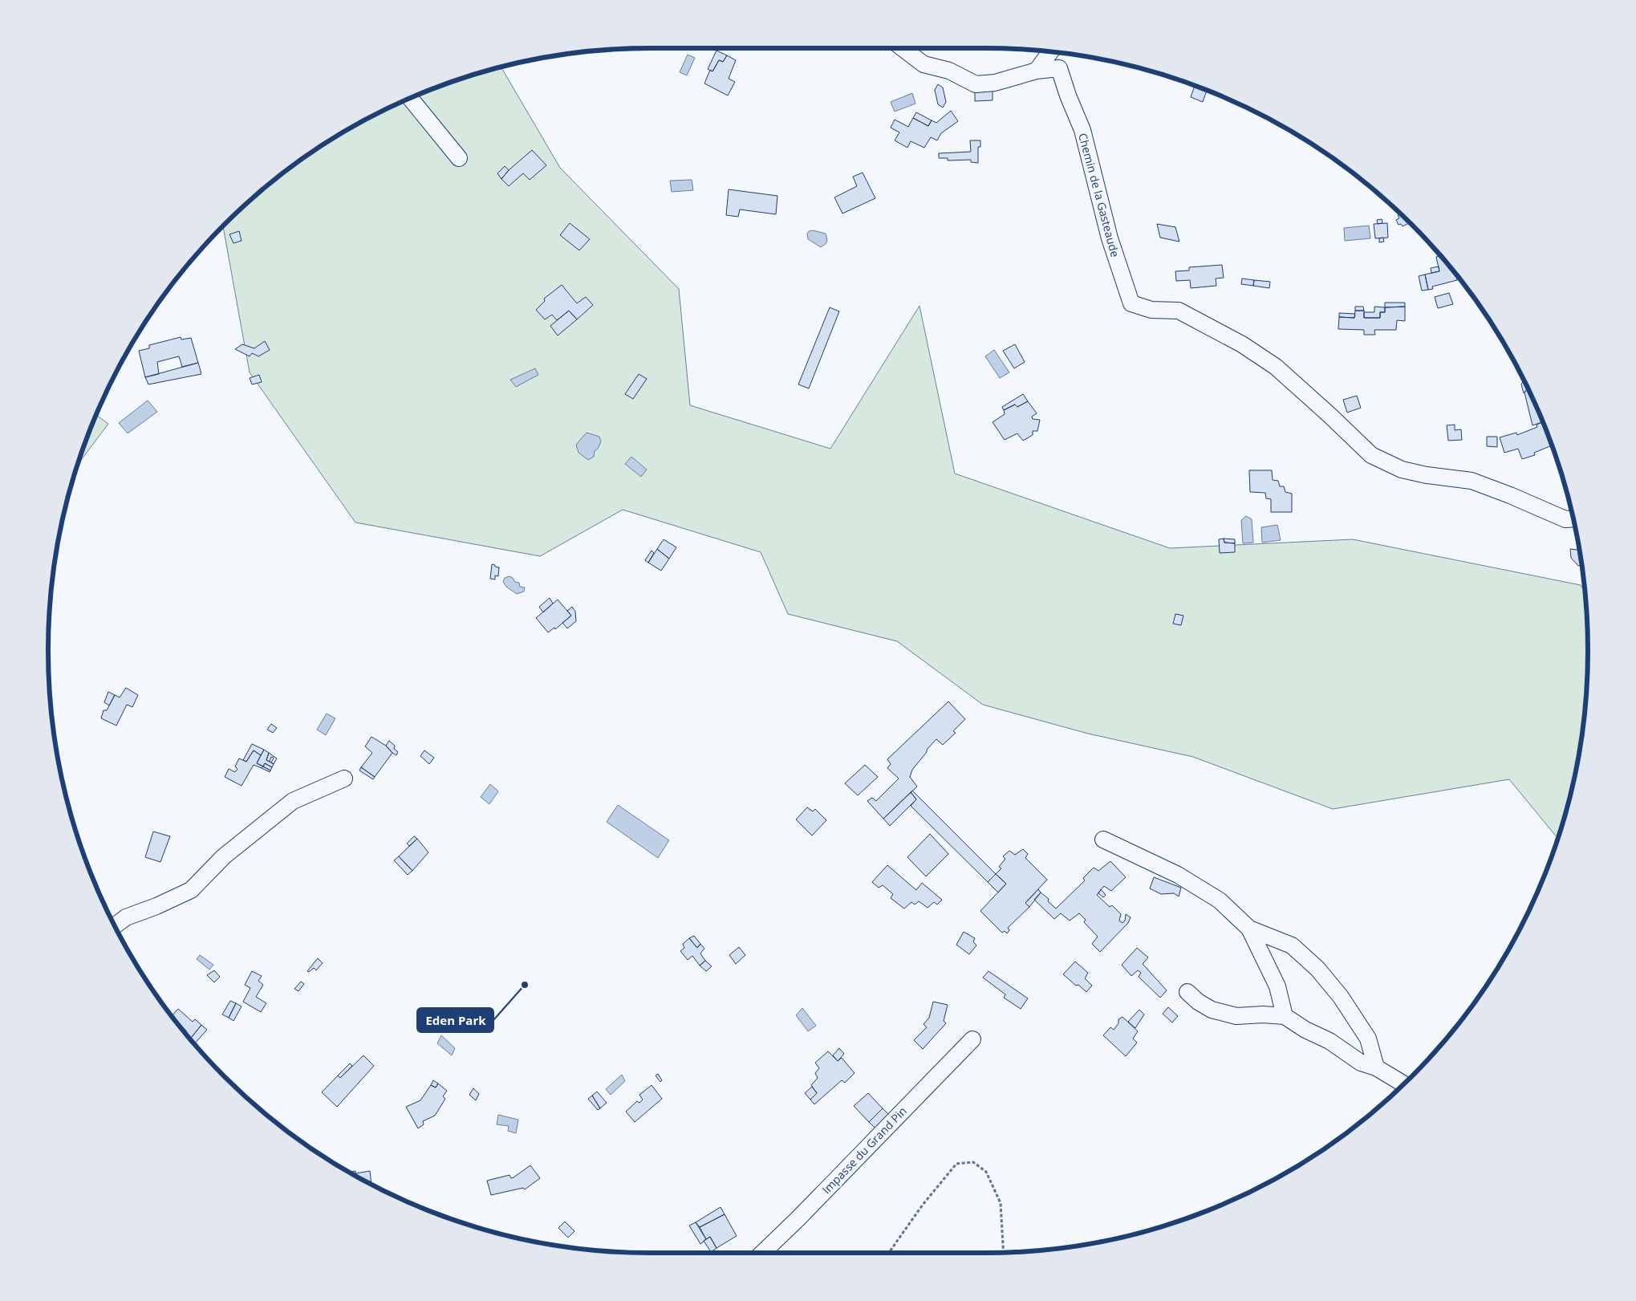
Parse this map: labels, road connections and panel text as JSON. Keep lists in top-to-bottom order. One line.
{"streets":{"street":["Chemin de la Gasteaude","Impasse du Grand Pin"]},"places":["Eden Park"]}
